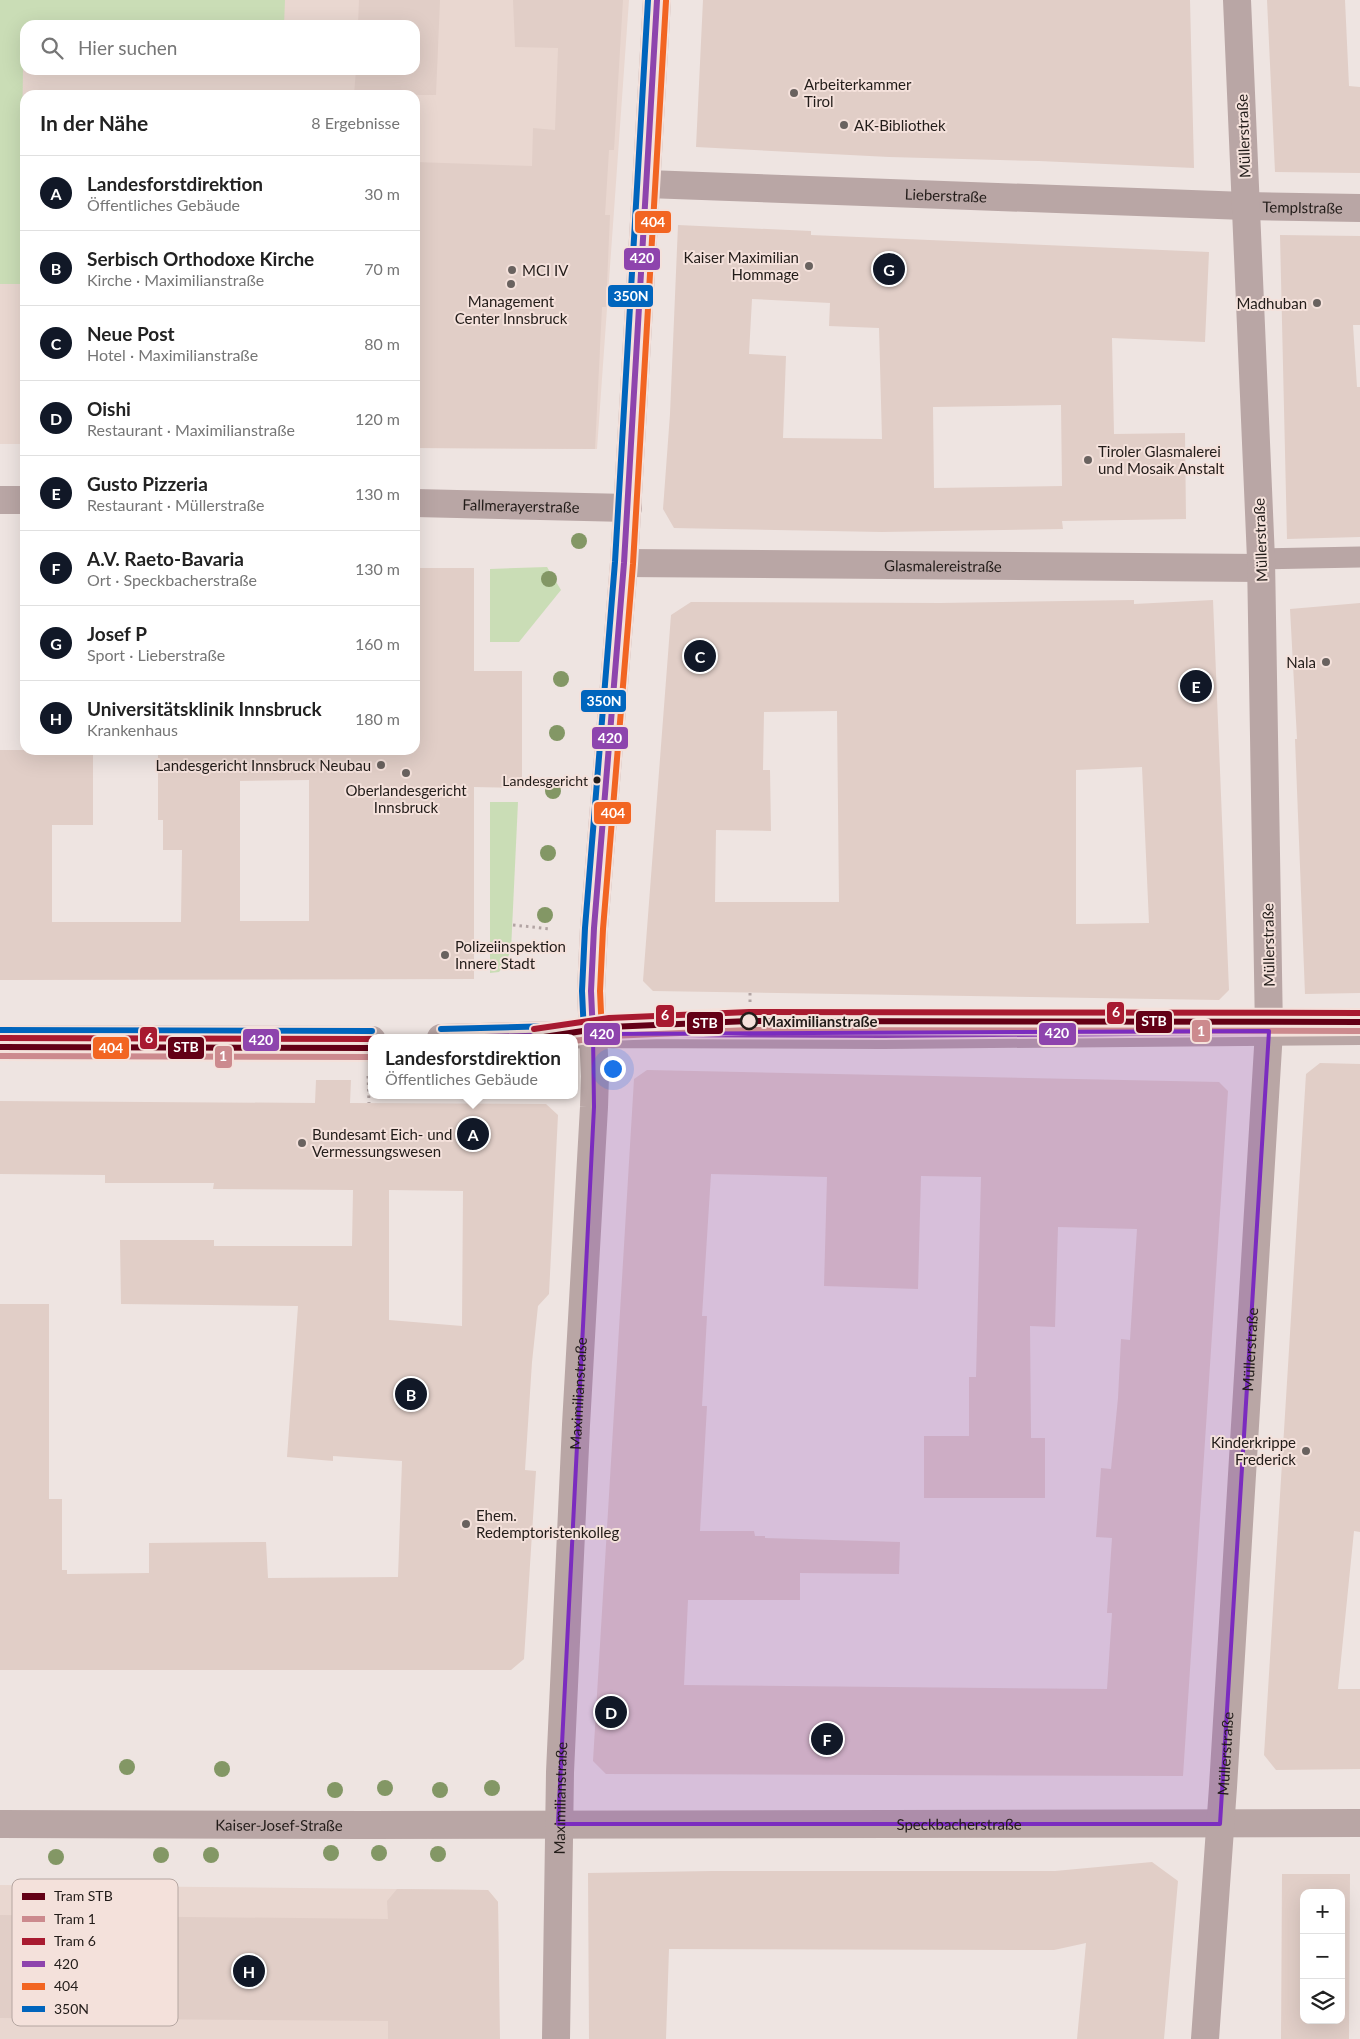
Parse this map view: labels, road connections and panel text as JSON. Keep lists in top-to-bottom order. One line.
{"streets":{"street":["Müllerstraße","Lieberstraße","Templstraße","Fallmerayerstraße","Glasmalereistraße","Maximilianstraße","Speckbacherstraße","Kaiser-Josef-Straße"]},"crossings":[["Müllerstraße","Lieberstraße"],["Müllerstraße","Templstraße"],["Müllerstraße","Glasmalereistraße"],["Müllerstraße","Speckbacherstraße"],["Lieberstraße","Templstraße"],["Lieberstraße","Maximilianstraße"],["Fallmerayerstraße","Maximilianstraße"],["Glasmalereistraße","Maximilianstraße"],["Maximilianstraße","Speckbacherstraße"],["Maximilianstraße","Kaiser-Josef-Straße"],["Speckbacherstraße","Kaiser-Josef-Straße"]],"places":["Arbeiterkammer Tirol","AK-Bibliothek","Kaiser Maximilian Hommage","MCI IV","Management Center Innsbruck","Madhuban","Tiroler Glasmalerei und Mosaik Anstalt","Nala","Landesgericht Innsbruck Neubau","Oberlandesgericht Innsbruck","Landesgericht","Polizeiinspektion Innere Stadt","Maximilianstraße","Bundesamt Eich- und Vermessungswesen","Kinderkrippe Frederick","Ehem. Redemptoristenkolleg"],"lines":["transit line 420","transit line 350N","transit line 404","tram line 6","tram line STB","tram line 1"],"legend":["Tram STB","Tram 1","Tram 6","420","404","350N"],"page":{"search":"Hier suchen","heading":["In der Nähe","8 Ergebnisse"],"list":[{"mark":"A","name":"Landesforstdirektion","note":"Öffentliches Gebäude","value":"30 m"},{"mark":"B","name":"Serbisch Orthodoxe Kirche","note":"Kirche · Maximilianstraße","value":"70 m"},{"mark":"C","name":"Neue Post","note":"Hotel · Maximilianstraße","value":"80 m"},{"mark":"D","name":"Oishi","note":"Restaurant · Maximilianstraße","value":"120 m"},{"mark":"E","name":"Gusto Pizzeria","note":"Restaurant · Müllerstraße","value":"130 m"},{"mark":"F","name":"A.V. Raeto-Bavaria","note":"Ort · Speckbacherstraße","value":"130 m"},{"mark":"G","name":"Josef P","note":"Sport · Lieberstraße","value":"160 m"},{"mark":"H","name":"Universitätsklinik Innsbruck","note":"Krankenhaus","value":"180 m"}],"pins":["G","C","E","A","B","D","F","H"],"popup":["Landesforstdirektion","Öffentliches Gebäude"],"map_buttons":["+","−"]}}
